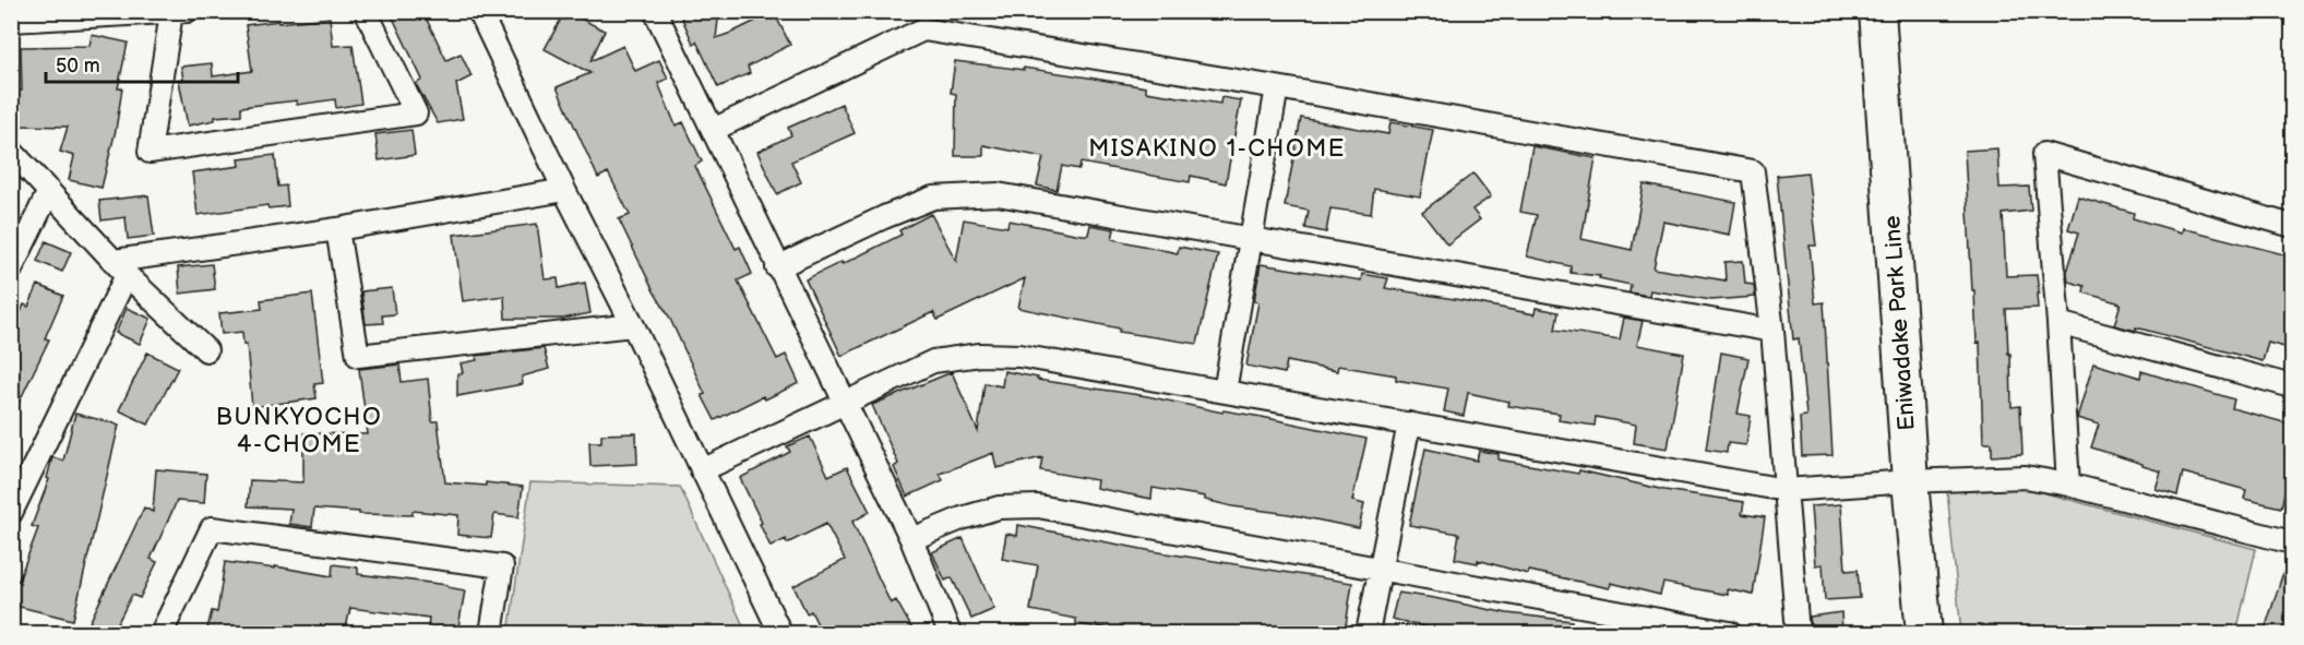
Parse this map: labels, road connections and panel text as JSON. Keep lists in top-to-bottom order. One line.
{"streets":{"main road":["Eniwadake Park Line"]},"districts":["MISAKINO 1-CHOME","BUNKYOCHO 4-CHOME"],"scale_bar":"50 m"}
